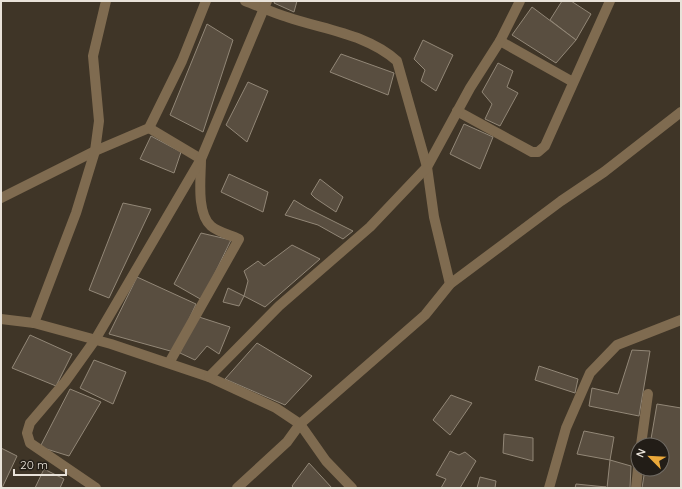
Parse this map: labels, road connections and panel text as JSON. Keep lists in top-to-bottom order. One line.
{"scale_bar":"20 m","north":"top left"}
